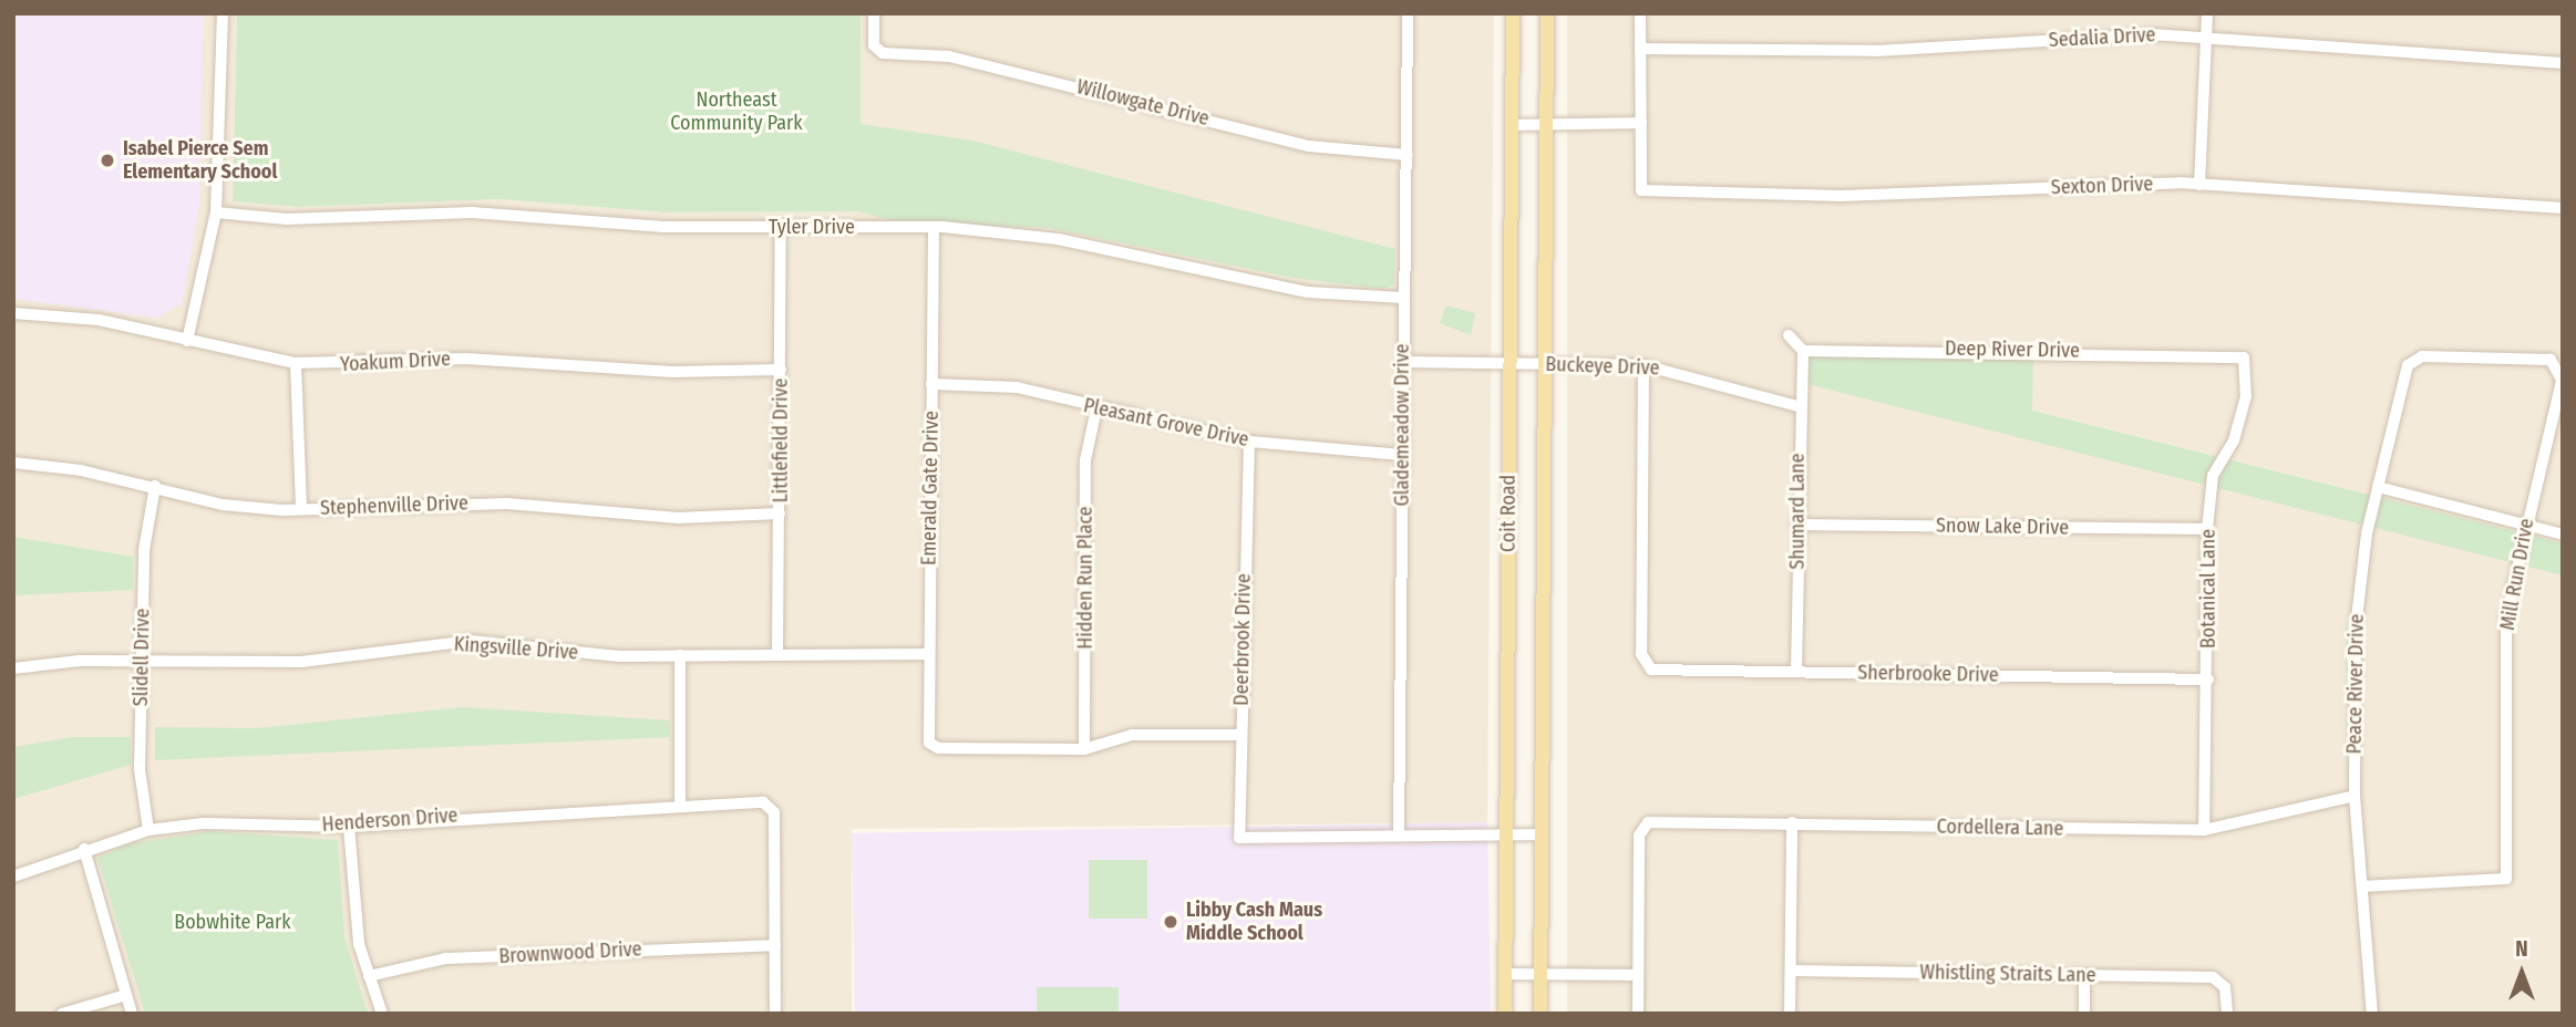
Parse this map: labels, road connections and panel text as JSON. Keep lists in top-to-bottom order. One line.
{"streets":{"main road":["Coit Road"],"street":["Sedalia Drive","Willowgate Drive","Sexton Drive","Tyler Drive","Deep River Drive","Yoakum Drive","Buckeye Drive","Pleasant Grove Drive","Glademeadow Drive","Littlefield Drive","Emerald Gate Drive","Stephenville Drive","Shumard Lane","Snow Lake Drive","Mill Run Drive","Hidden Run Place","Botanical Lane","Deerbrook Drive","Kingsville Drive","Slidell Drive","Sherbrooke Drive","Peace River Drive","Henderson Drive","Cordellera Lane","Brownwood Drive","Whistling Straits Lane"]},"crossings":[["Willowgate Drive","Glademeadow Drive"],["Tyler Drive","Glademeadow Drive"],["Tyler Drive","Littlefield Drive"],["Tyler Drive","Emerald Gate Drive"],["Deep River Drive","Shumard Lane"],["Deep River Drive","Botanical Lane"],["Yoakum Drive","Littlefield Drive"],["Buckeye Drive","Glademeadow Drive"],["Buckeye Drive","Shumard Lane"],["Buckeye Drive","Coit Road"],["Buckeye Drive","Sherbrooke Drive"],["Pleasant Grove Drive","Glademeadow Drive"],["Pleasant Grove Drive","Emerald Gate Drive"],["Pleasant Grove Drive","Hidden Run Place"],["Pleasant Grove Drive","Deerbrook Drive"],["Glademeadow Drive","Deerbrook Drive"],["Littlefield Drive","Stephenville Drive"],["Littlefield Drive","Kingsville Drive"],["Emerald Gate Drive","Hidden Run Place"],["Emerald Gate Drive","Kingsville Drive"],["Stephenville Drive","Slidell Drive"],["Shumard Lane","Snow Lake Drive"],["Shumard Lane","Sherbrooke Drive"],["Snow Lake Drive","Botanical Lane"],["Mill Run Drive","Peace River Drive"],["Botanical Lane","Sherbrooke Drive"],["Botanical Lane","Cordellera Lane"],["Kingsville Drive","Slidell Drive"],["Slidell Drive","Henderson Drive"],["Peace River Drive","Cordellera Lane"],["Henderson Drive","Brownwood Drive"]],"parks":["Northeast Community Park","Bobwhite Park"],"places":["Isabel Pierce Sem Elementary School","Libby Cash Maus Middle School"],"north":"top"}
